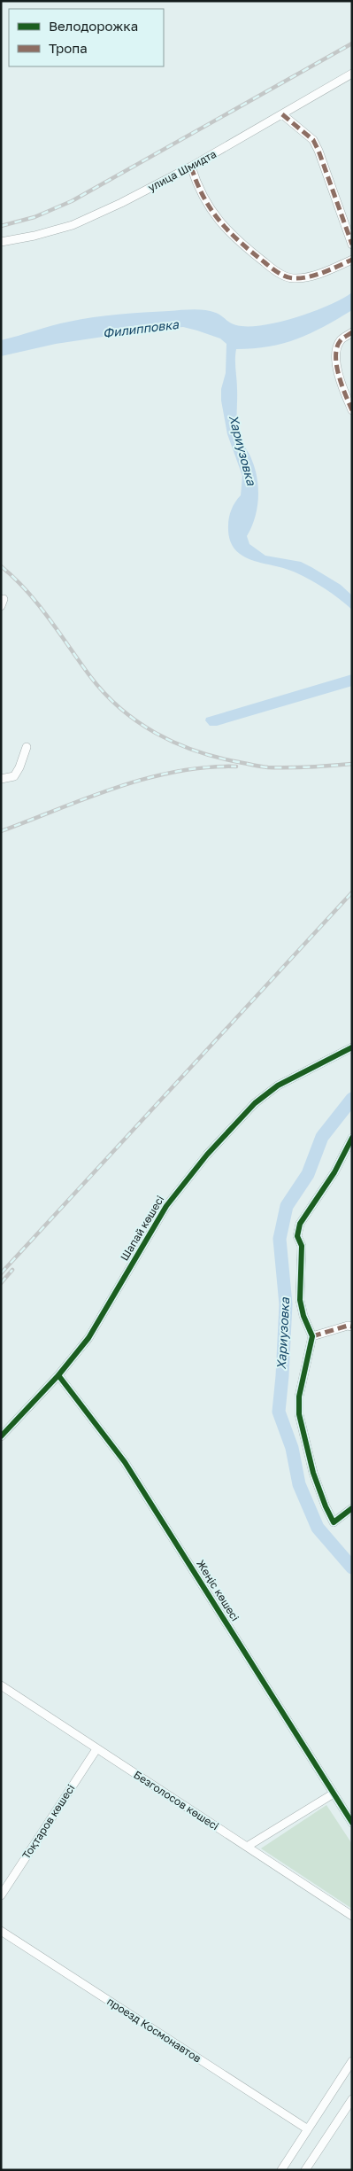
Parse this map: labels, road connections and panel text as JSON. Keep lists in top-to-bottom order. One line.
{"streets":{"street":["улица Шмидта","Шапай көшесі","Жеңіс көшесі","Безголосов көшесі","Тоқтаров көшесі","проезд Космонавтов"]},"crossings":[["Шапай көшесі","Жеңіс көшесі"],["Безголосов көшесі","Тоқтаров көшесі"]],"water":["Филипповка","Хариузовка"],"legend":["Велодорожка","Тропа"]}
